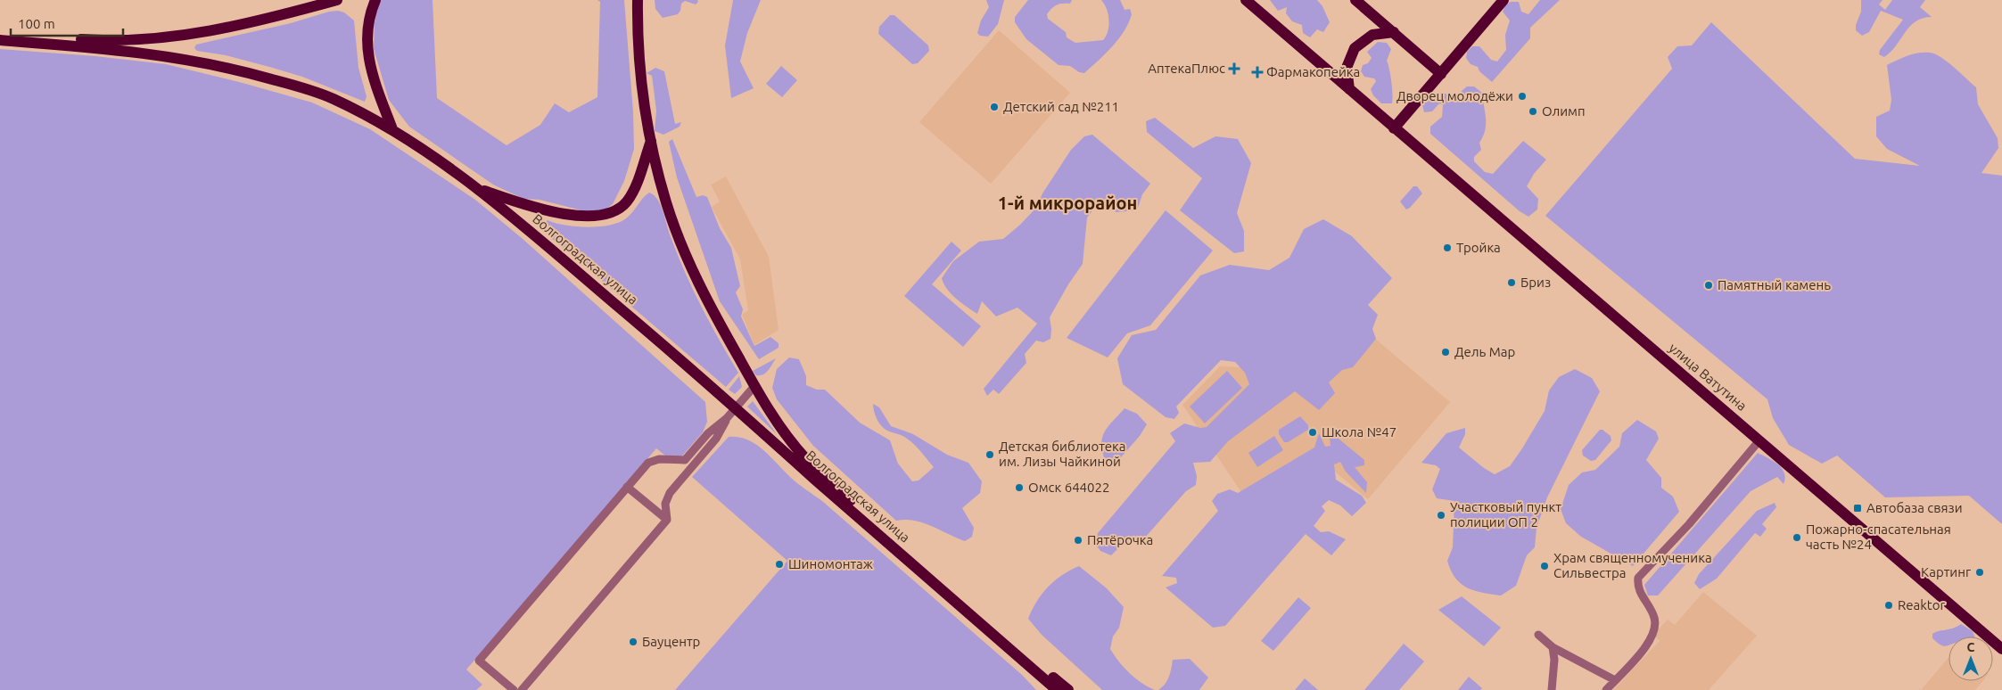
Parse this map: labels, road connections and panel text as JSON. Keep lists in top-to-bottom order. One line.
{"streets":{"main road":["Волгоградская улица","улица Ватутина"]},"districts":["1-й микрорайон"],"places":{"health":["АптекаПлюс","Фармакопейка"],"other":["Дворец молодёжи","Детский сад №211","Олимп","Тройка","Бриз","Памятный камень","Дель Мар","Школа №47","Детская библиотека им. Лизы Чайкиной","Омск 644022","Участковый пункт полиции ОП 2","Пожарно-спасательная часть №24","Пятёрочка","Шиномонтаж","Храм священномученика Сильвестра","Картинг","Reaktor","Бауцентр"],"transit":["Автобаза связи"]},"scale_bar":"100 m","north":"top"}
